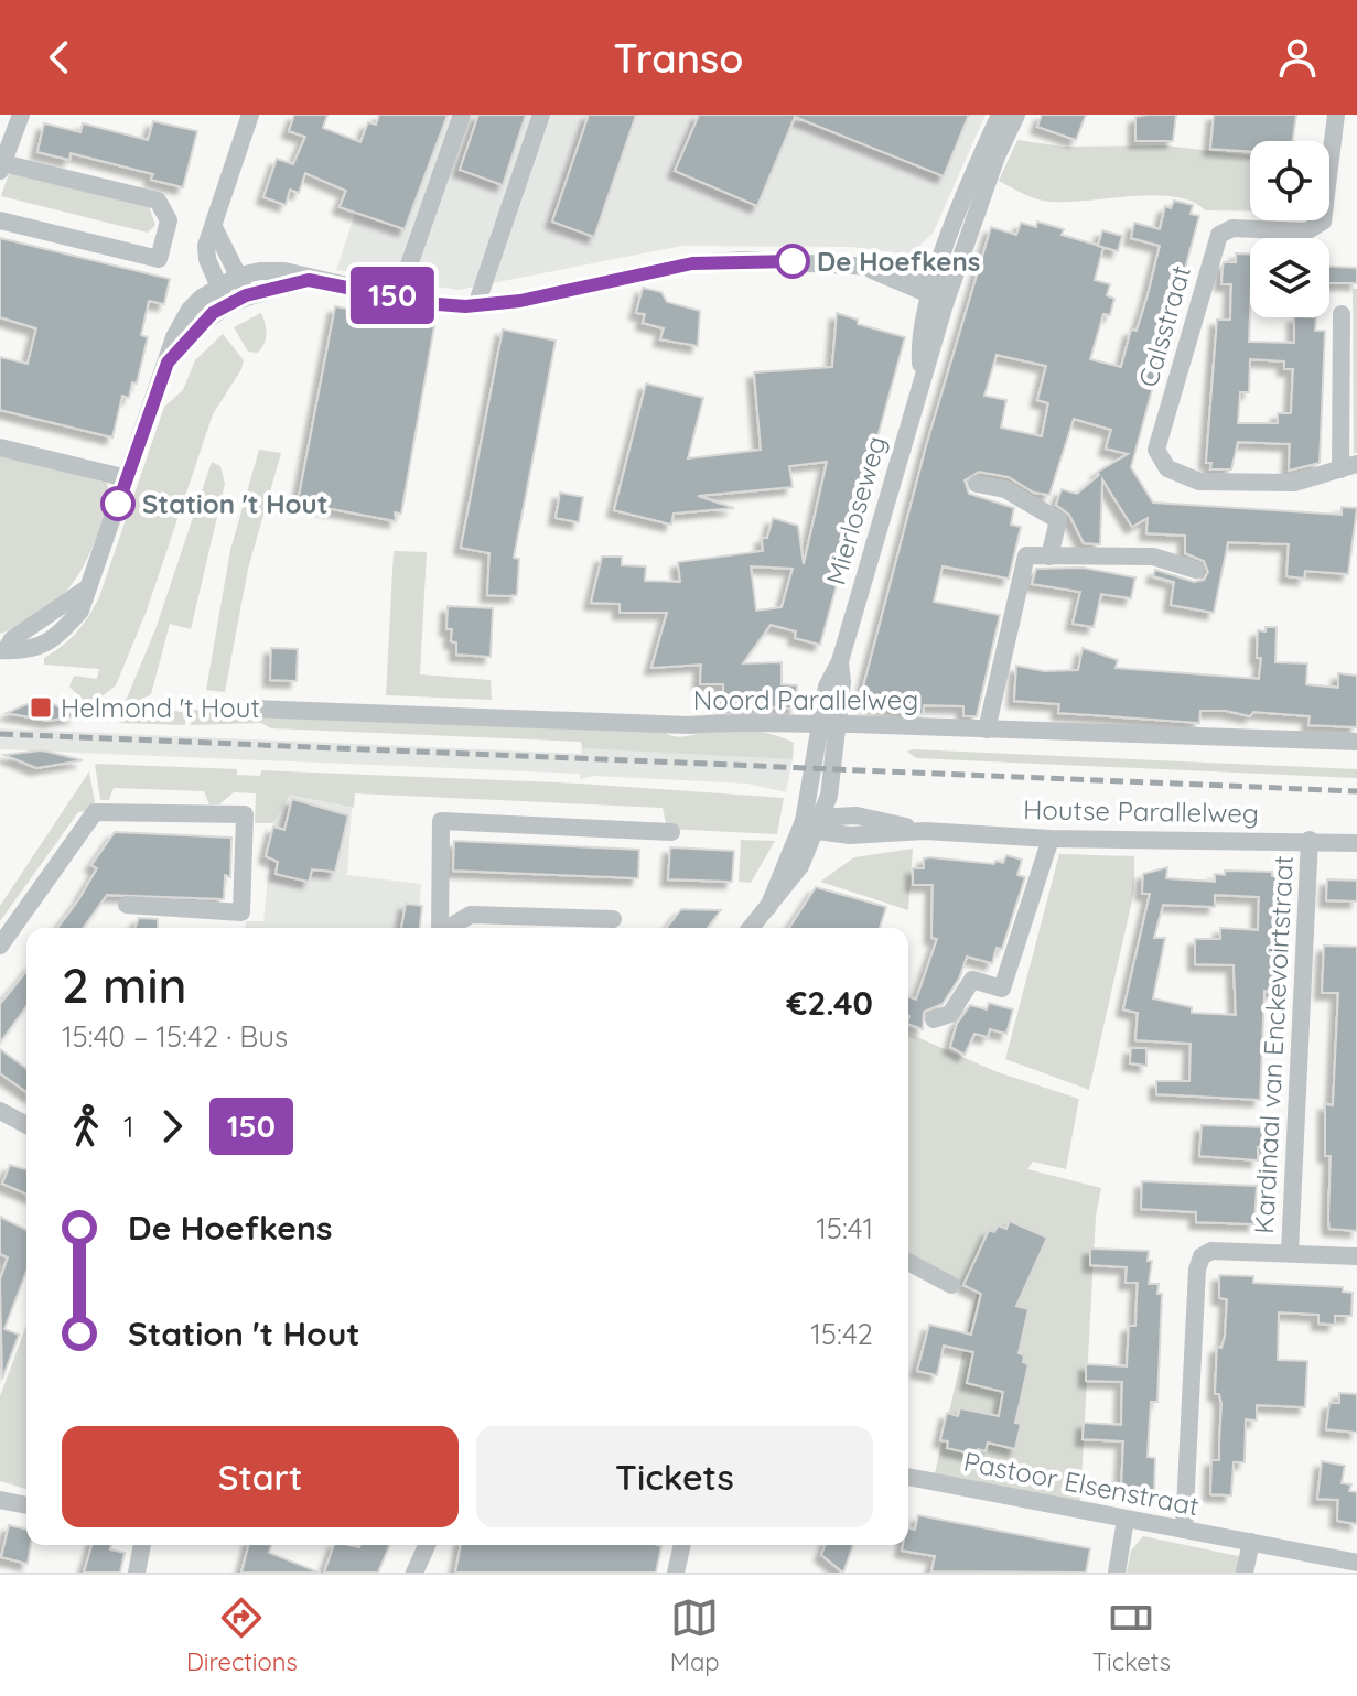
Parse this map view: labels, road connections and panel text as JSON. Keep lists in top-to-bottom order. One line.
{"streets":{"street":["Calsstraat","Mierloseweg","Noord Parallelweg","Houtse Parallelweg","Kardinaal van Enckevoirtstraat","Pastoor Elsenstraat"]},"crossings":[["Mierloseweg","Noord Parallelweg"],["Mierloseweg","Houtse Parallelweg"],["Houtse Parallelweg","Kardinaal van Enckevoirtstraat"],["Kardinaal van Enckevoirtstraat","Pastoor Elsenstraat"]],"places":{"other":["De Hoefkens","Station 't Hout"],"transit":["Helmond 't Hout"]},"lines":["bus line 150"],"page":{"header":"Transo","on_map":"150","heading":["2 min","15:40 – 15:42 · Bus","€2.40"],"legs":["1","150"],"list":[{"name":"De Hoefkens","value":"15:41"},{"name":"Station 't Hout","value":"15:42"}],"buttons":["Start","Tickets"],"tabs":["Directions","Map","Tickets"]}}
